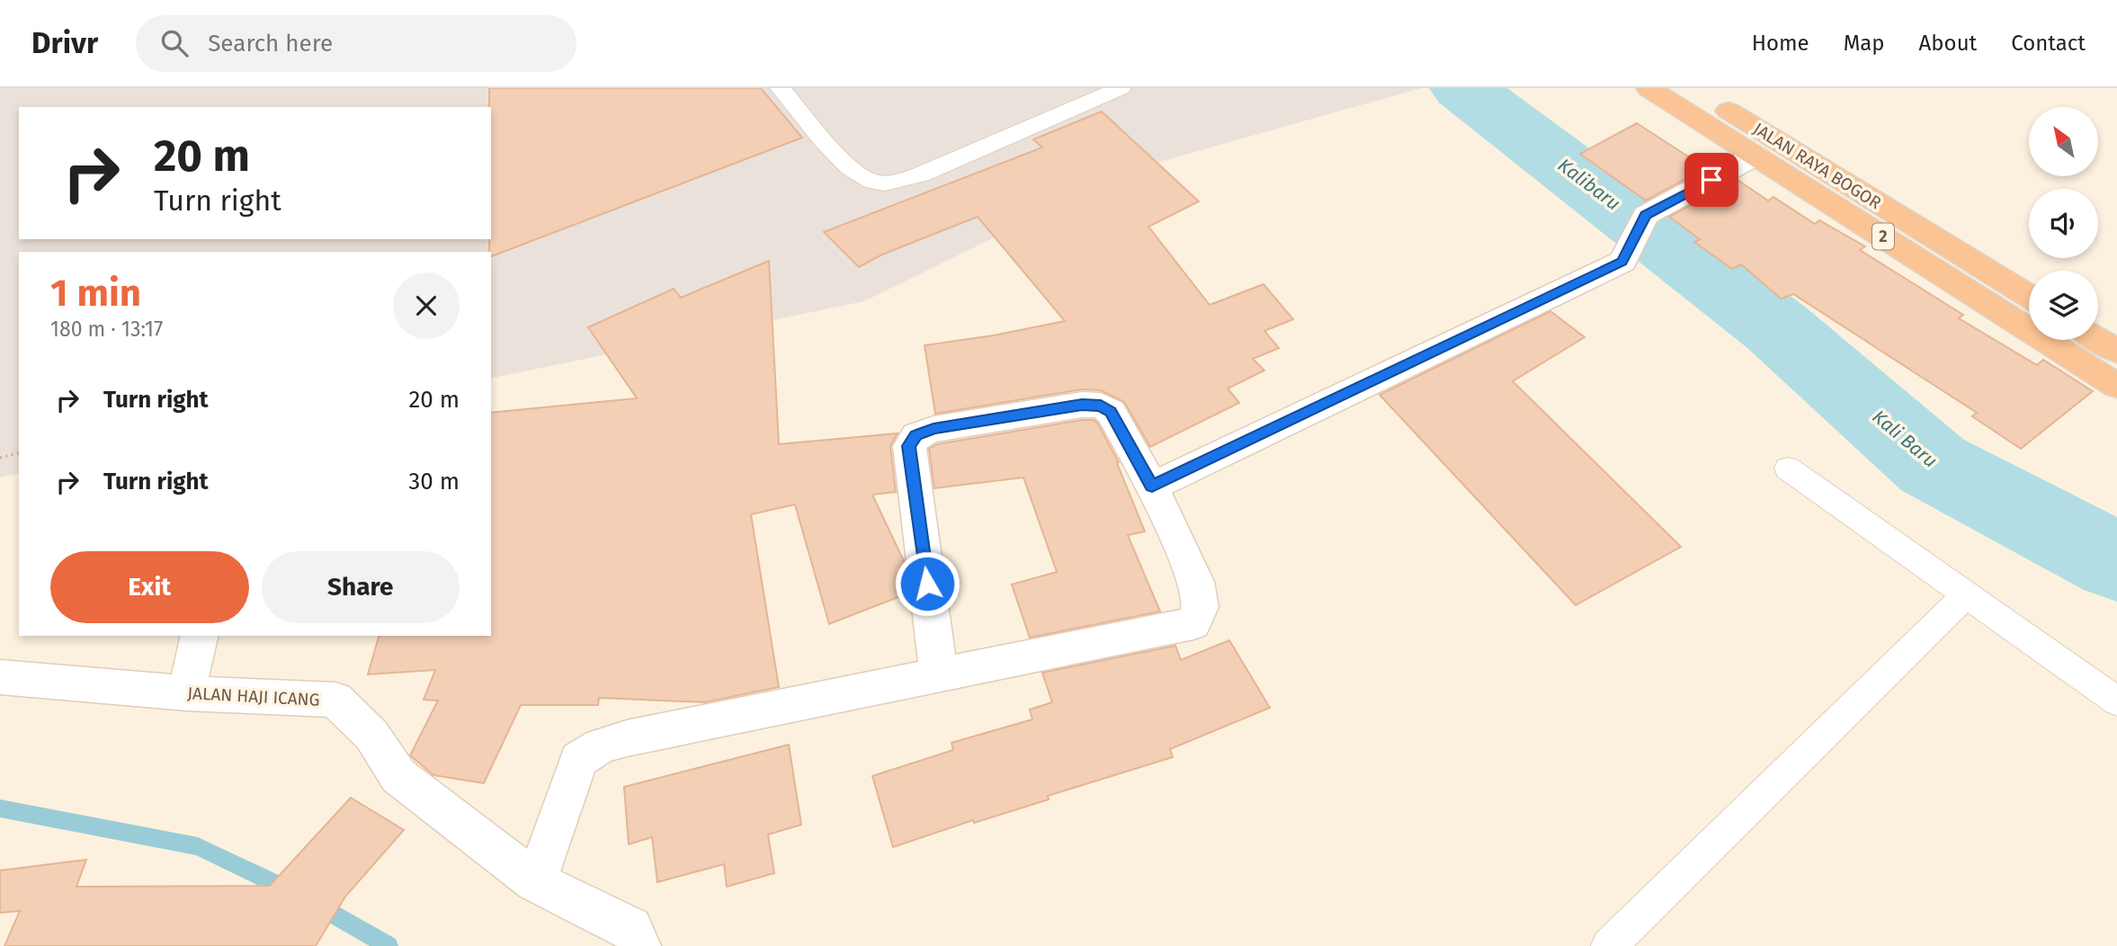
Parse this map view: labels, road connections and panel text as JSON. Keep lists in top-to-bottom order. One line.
{"streets":{"highway":["JALAN RAYA BOGOR","2"],"street":["JALAN HAJI ICANG"]},"water":["Kalibaru","Kali Baru"],"north":"top left","page":{"header":"Drivr","search":"Search here","nav":["Home","Map","About","Contact"],"turn":["20 m","Turn right"],"heading":["1 min","180 m · 13:17"],"list":[{"name":"Turn right","value":"20 m"},{"name":"Turn right","value":"30 m"}],"buttons":["Exit","Share"]}}
